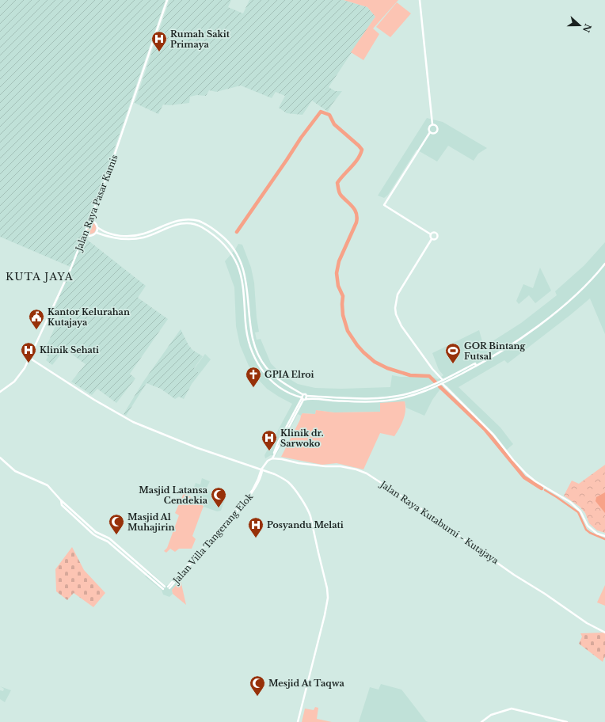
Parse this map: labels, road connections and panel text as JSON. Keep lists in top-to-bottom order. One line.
{"streets":{"street":["Jalan Raya Pasar Kamis","Jalan Raya Kutabumi - Kutajaya","Jalan Villa Tangerang Elok"]},"districts":["KUTA JAYA"],"places":{"hospital":["Rumah Sakit Primaya","Klinik Sehati","Klinik dr. Sarwoko","Posyandu Melati"],"public building":["Kantor Kelurahan Kutajaya"],"sports":["GOR Bintang Futsal"],"church":["GPIA Elroi"],"mosque":["Masjid Latansa Cendekia","Masjid Al Muhajirin","Mesjid At Taqwa"]},"north":"right"}
